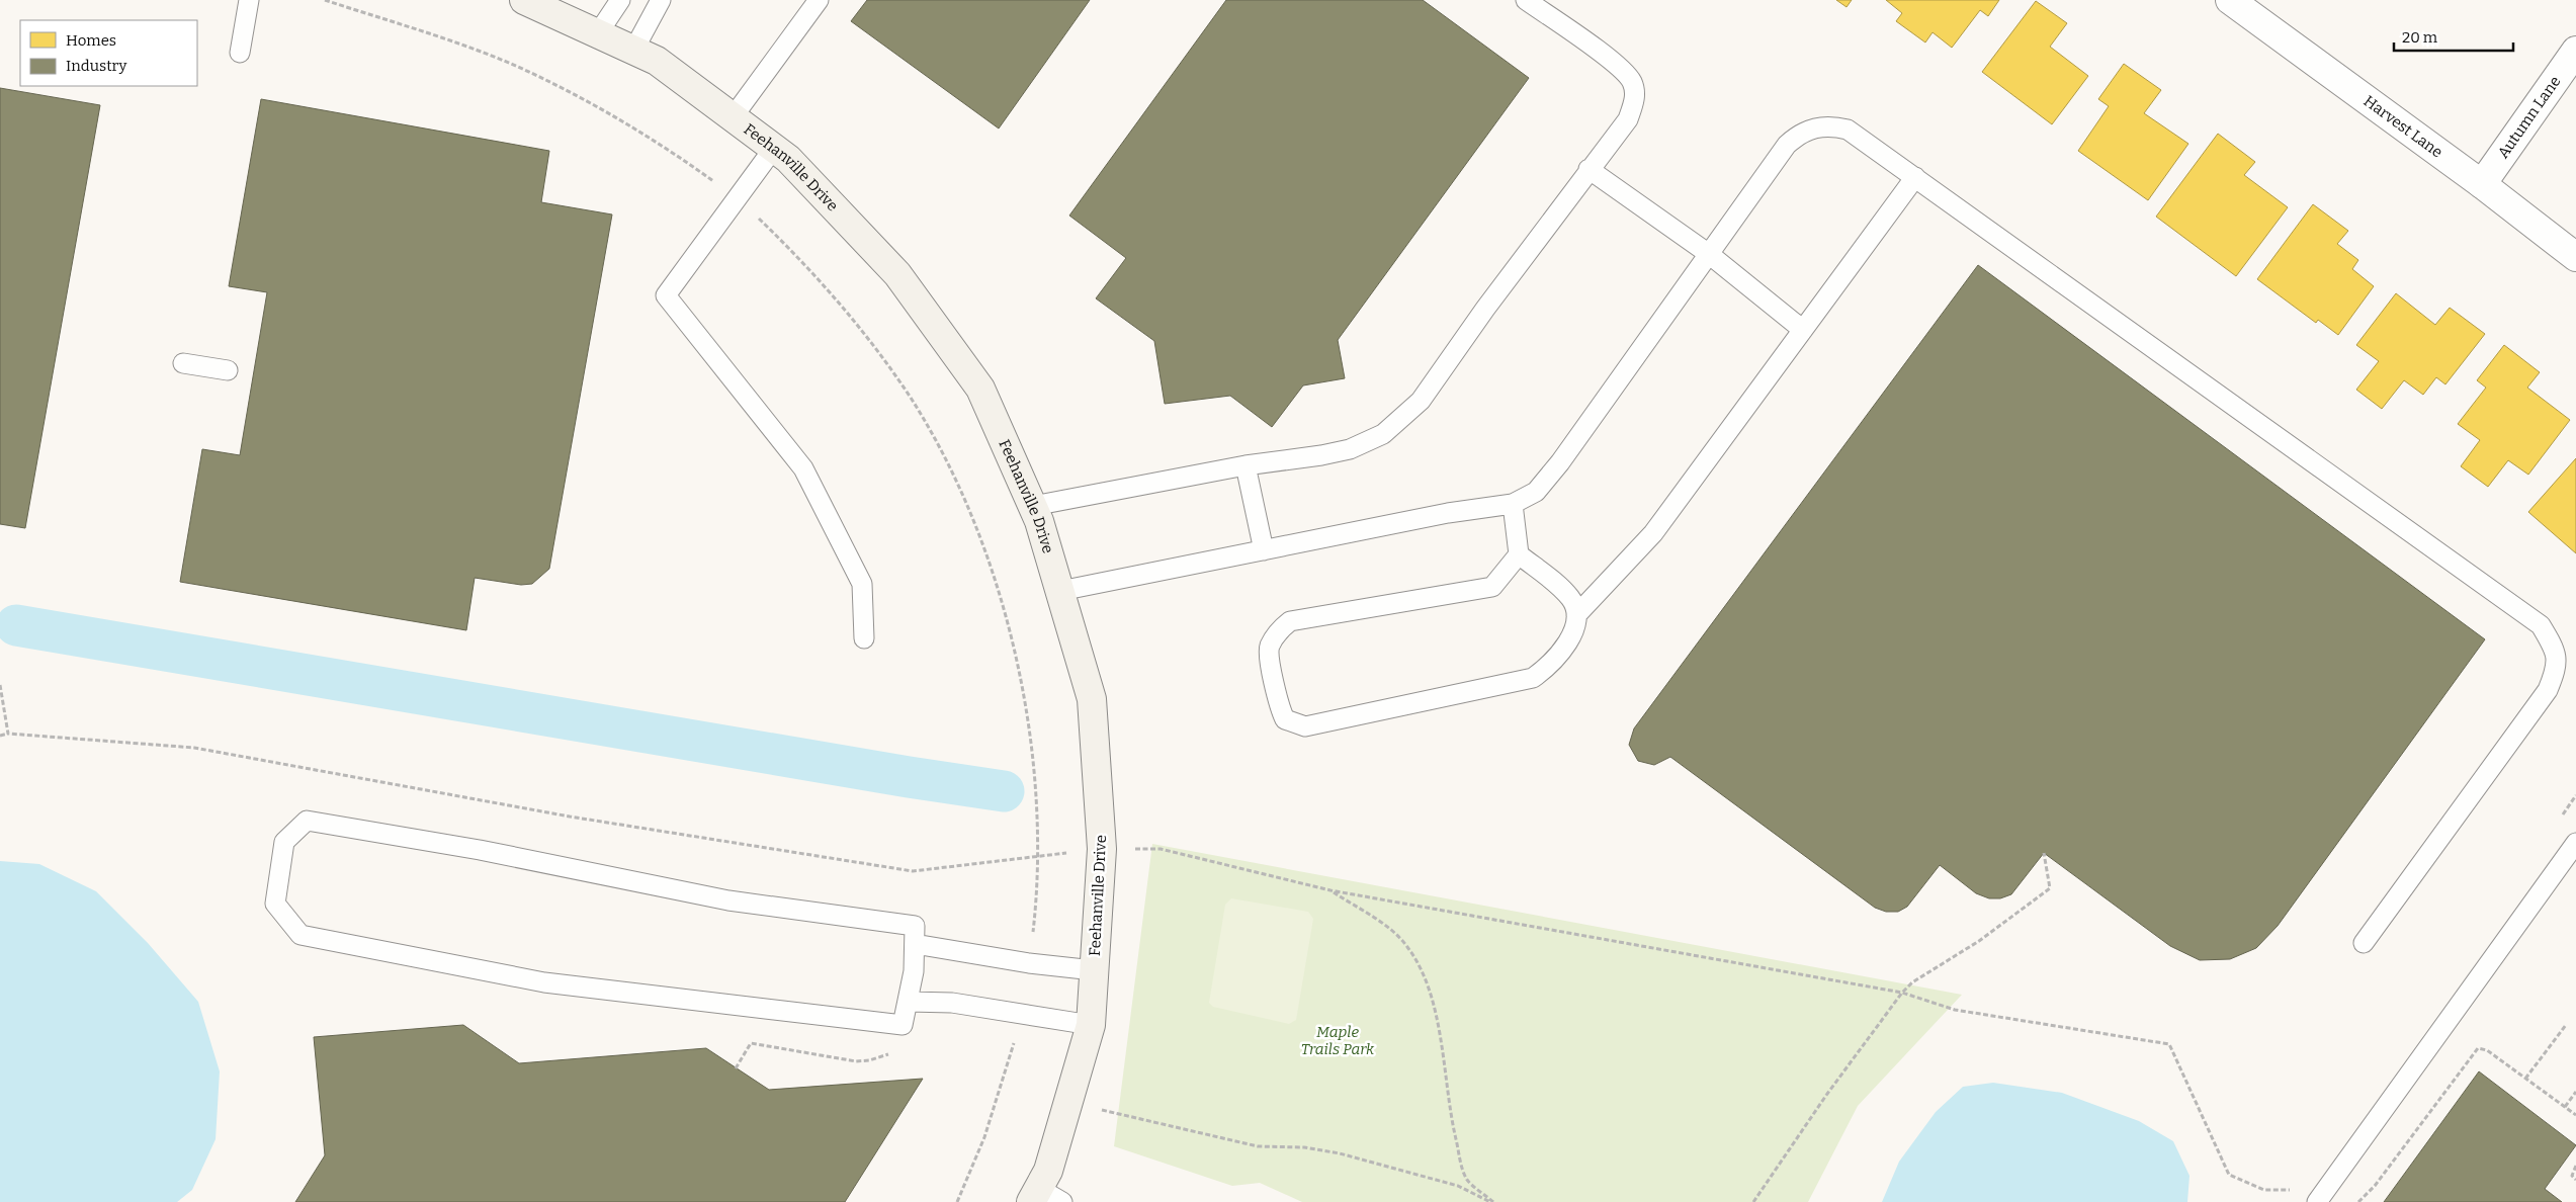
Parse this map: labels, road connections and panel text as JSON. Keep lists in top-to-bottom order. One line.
{"streets":{"street":["Autumn Lane","Harvest Lane","Feehanville Drive"]},"crossings":[["Autumn Lane","Harvest Lane"]],"parks":["Maple Trails Park"],"legend":["Homes","Industry"],"scale_bar":"20 m"}
